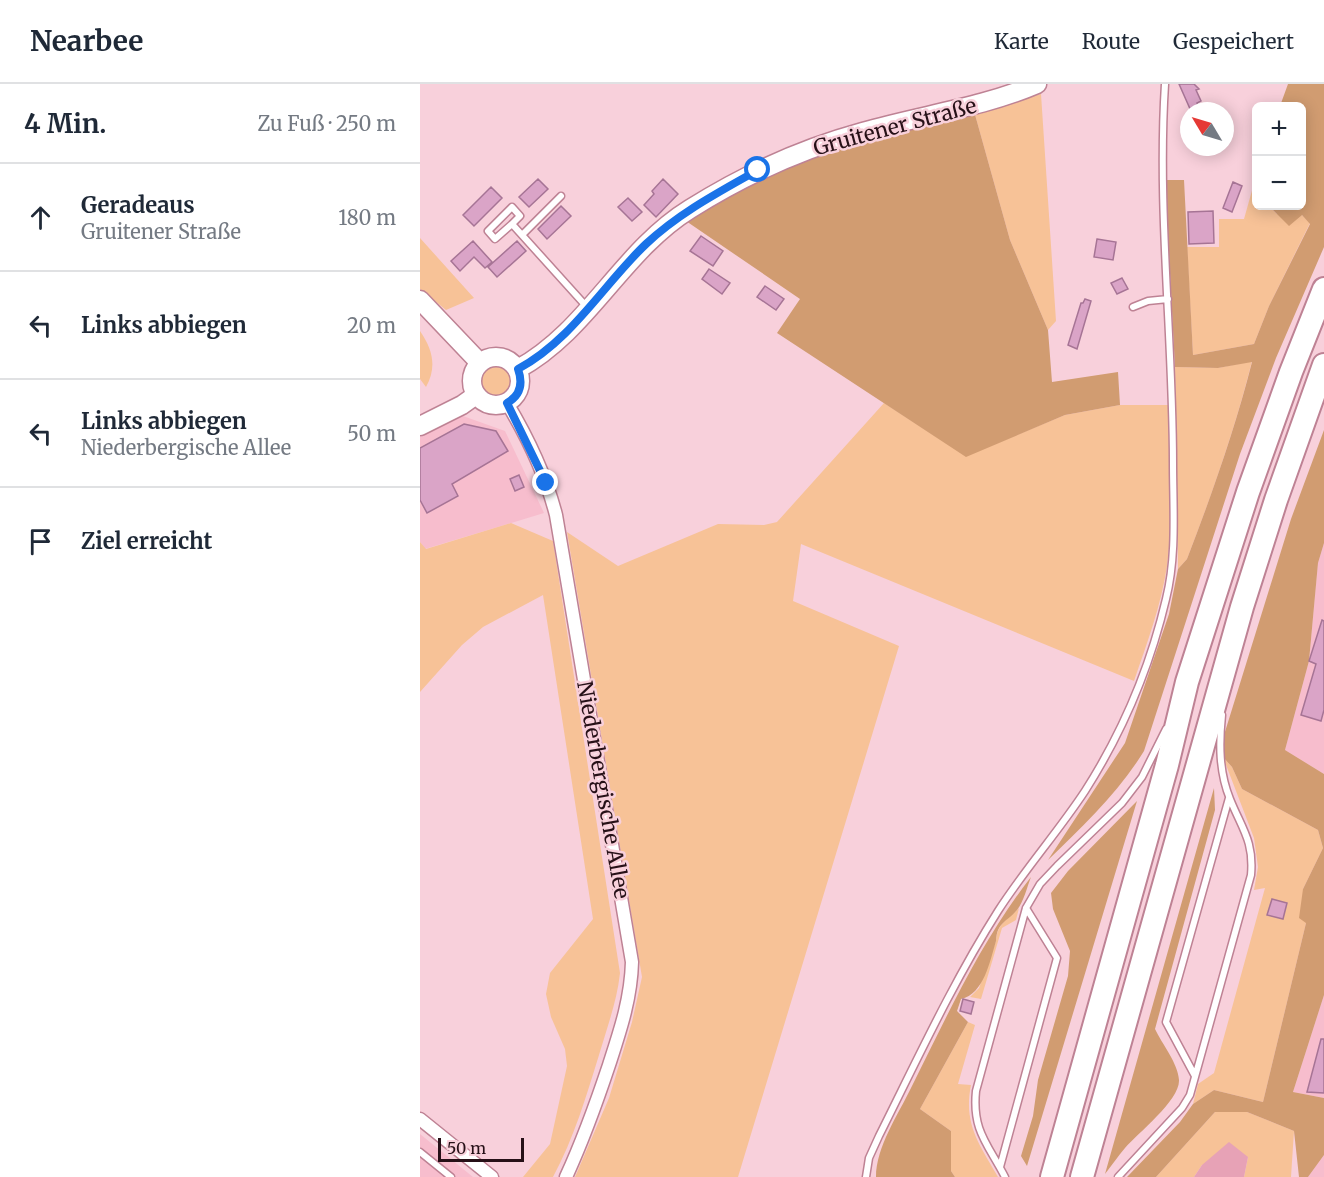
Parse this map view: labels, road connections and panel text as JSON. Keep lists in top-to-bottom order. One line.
{"streets":{"main road":["Gruitener Straße"],"street":["Niederbergische Allee"]},"crossings":[["Gruitener Straße","Niederbergische Allee"]],"scale_bar":"50 m","north":"top left","page":{"header":"Nearbee","nav":["Karte","Route","Gespeichert"],"heading":["4 Min.","Zu Fuß · 250 m"],"map_buttons":["+","−"],"list":[["Geradeaus","Gruitener Straße","180 m"],["Links abbiegen","20 m"],["Links abbiegen","Niederbergische Allee","50 m"],"Ziel erreicht"],"scale":"50 m"}}
